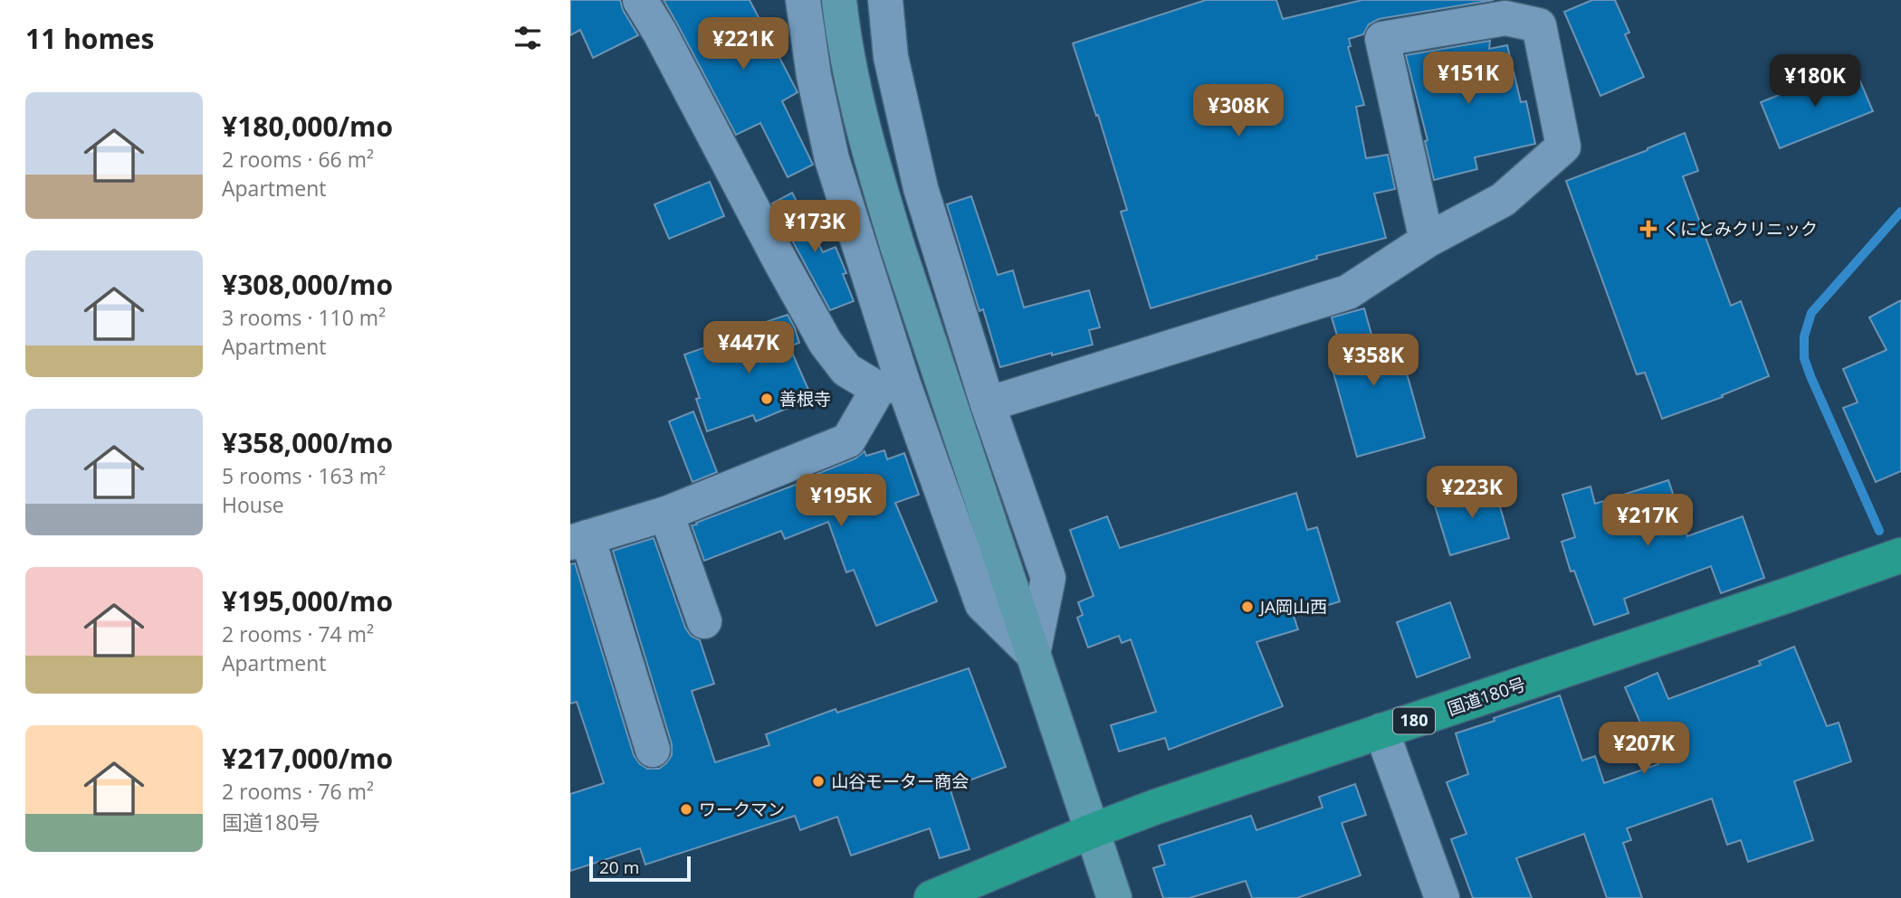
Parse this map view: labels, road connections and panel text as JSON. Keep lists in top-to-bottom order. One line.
{"streets":{"highway":["国道180号","180"]},"places":{"health":["くにとみクリニック"],"other":["善根寺","JA岡山西","山谷モーター商会","ワークマン"]},"scale_bar":"20 m","page":{"heading":"11 homes","price":["¥221K","¥151K","¥180K","¥308K","¥173K","¥447K","¥358K","¥223K","¥195K","¥217K","¥207K"],"list":[{"name":"¥180,000/mo","note":"2 rooms · 66 m² · Apartment"},{"name":"¥308,000/mo","note":"3 rooms · 110 m² · Apartment"},{"name":"¥358,000/mo","note":"5 rooms · 163 m² · House"},{"name":"¥195,000/mo","note":"2 rooms · 74 m² · Apartment"},{"name":"¥217,000/mo","note":"2 rooms · 76 m² · 国道180号"}],"scale":"20 m"}}
